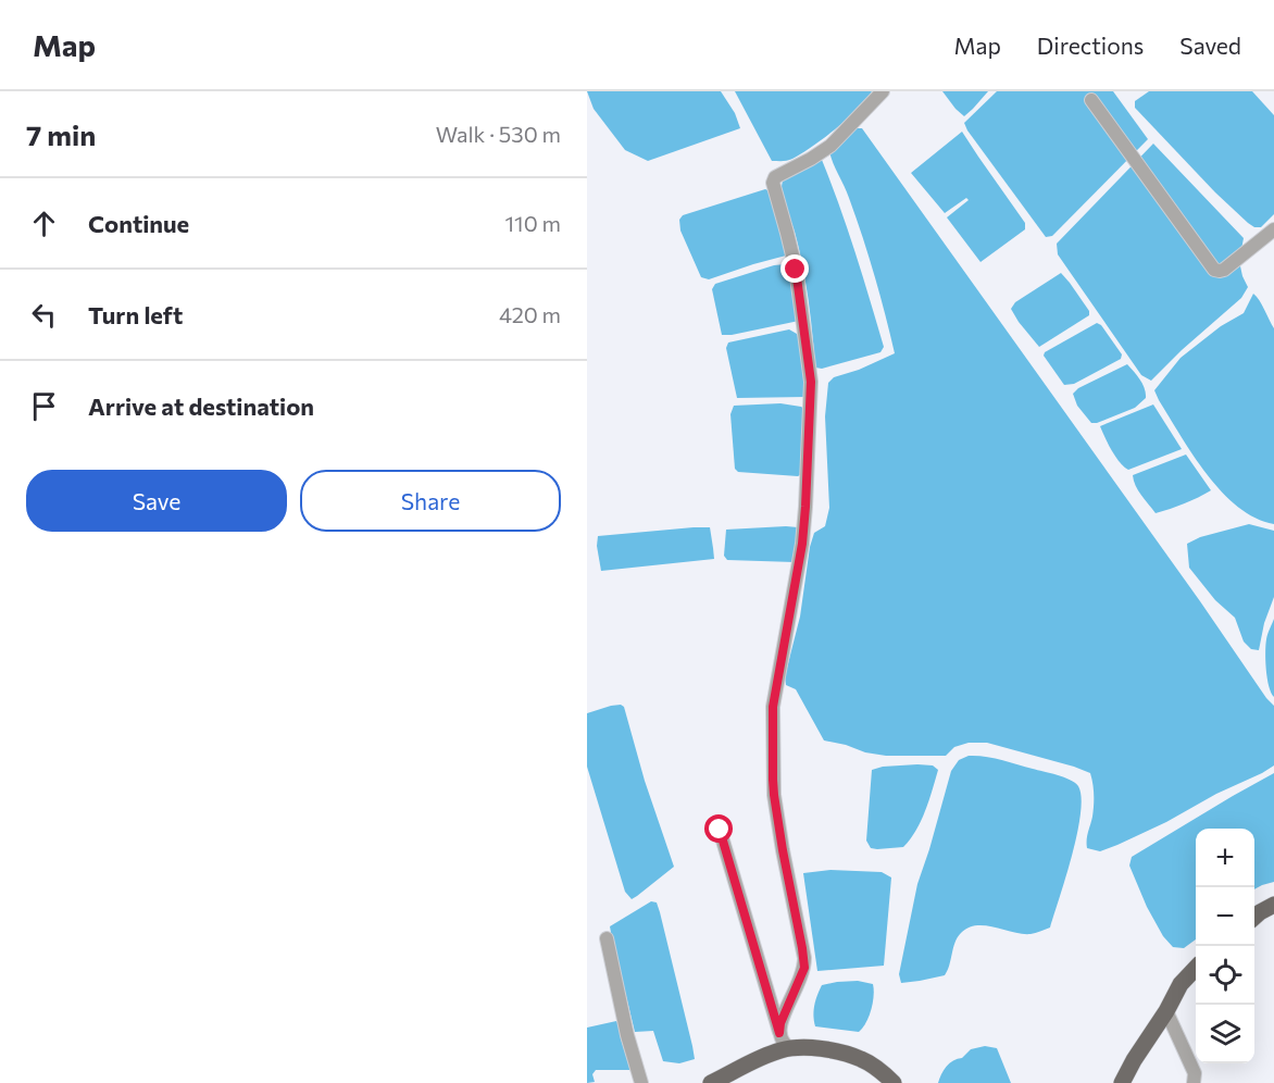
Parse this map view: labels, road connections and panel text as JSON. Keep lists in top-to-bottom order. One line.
{"page":{"header":"Map","nav":["Map","Directions","Saved"],"heading":["7 min","Walk · 530 m"],"list":[["Continue","110 m"],["Turn left","420 m"],"Arrive at destination"],"buttons":["Save","Share"],"map_buttons":["+","−"]}}
